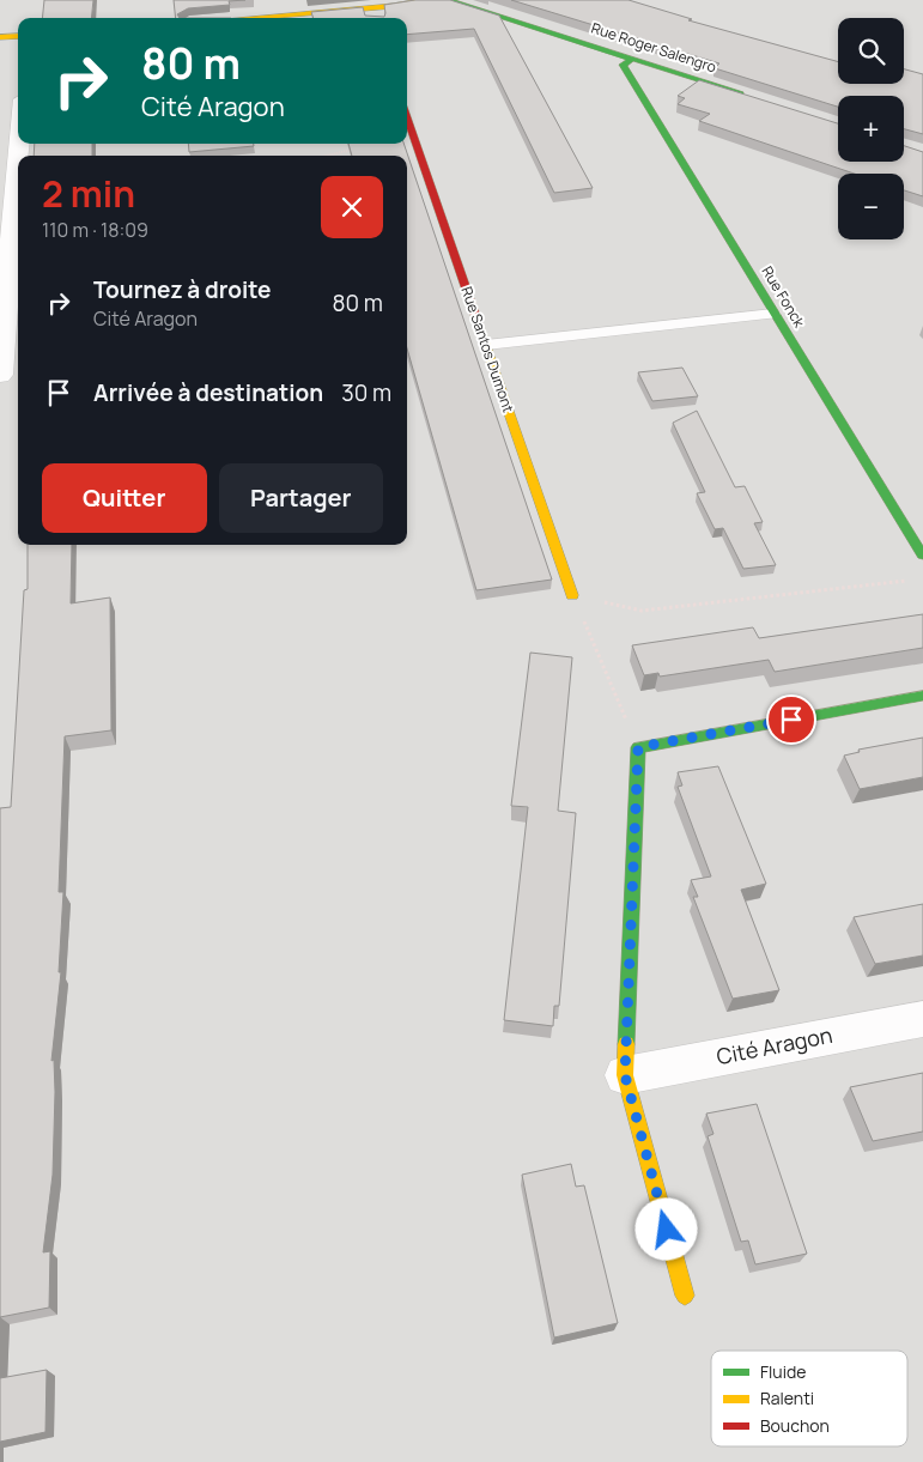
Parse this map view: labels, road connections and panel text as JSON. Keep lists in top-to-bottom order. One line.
{"streets":{"street":["Rue Roger Salengro","Rue Fonck","Rue Santos Dumont","Cité Aragon"]},"crossings":[["Rue Roger Salengro","Rue Fonck"]],"legend":["Fluide","Ralenti","Bouchon"],"page":{"map_buttons":["+","−"],"turn":["80 m","Cité Aragon"],"heading":["2 min","110 m · 18:09"],"list":[{"name":"Tournez à droite","note":"Cité Aragon","value":"80 m"},{"name":"Arrivée à destination","value":"30 m"}],"buttons":["Quitter","Partager"]}}
